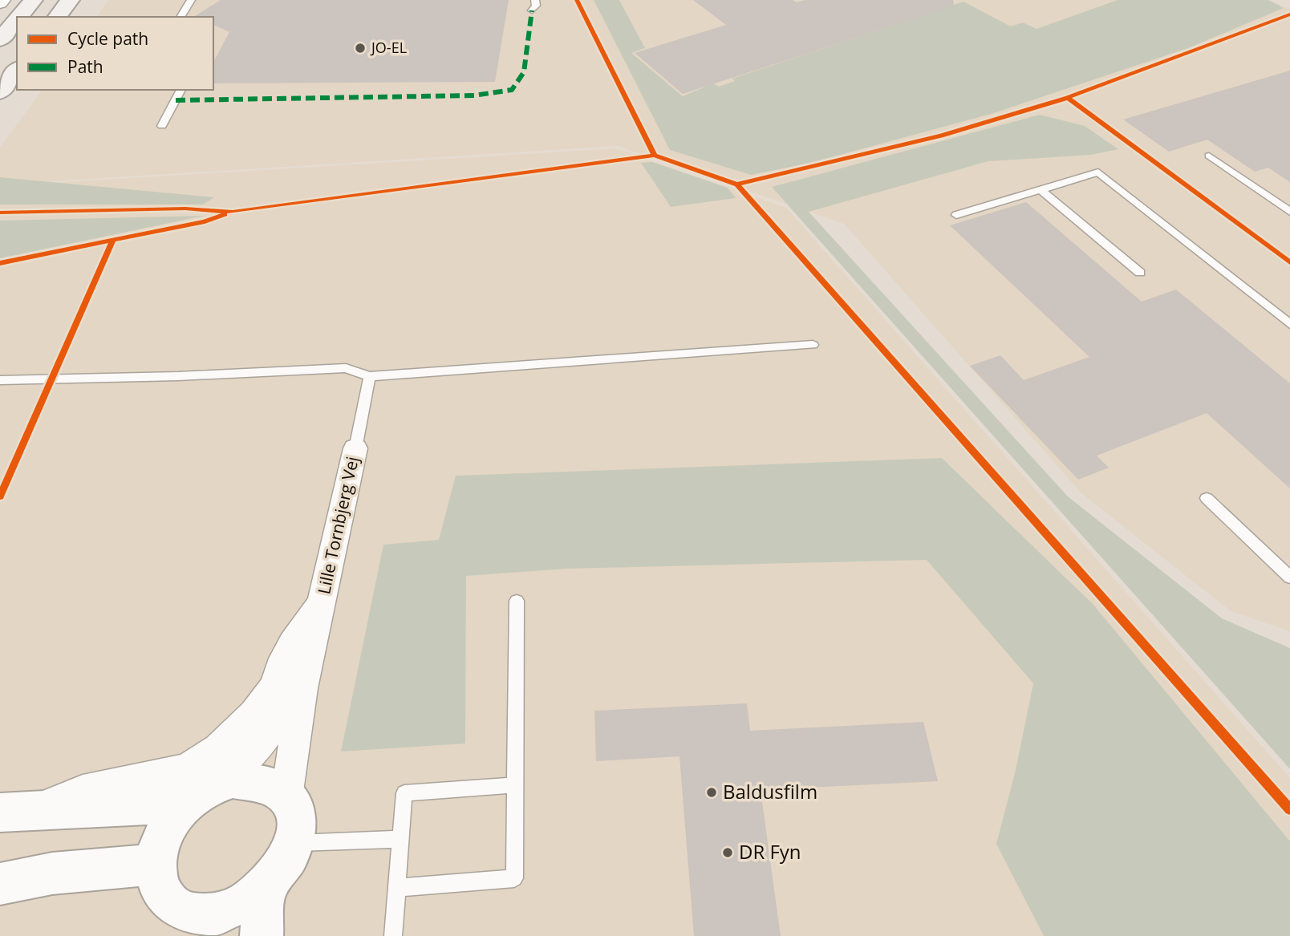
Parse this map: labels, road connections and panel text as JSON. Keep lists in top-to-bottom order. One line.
{"streets":{"street":["Lille Tornbjerg Vej"]},"places":["JO-EL","Baldusfilm","DR Fyn"],"legend":["Cycle path","Path"]}
